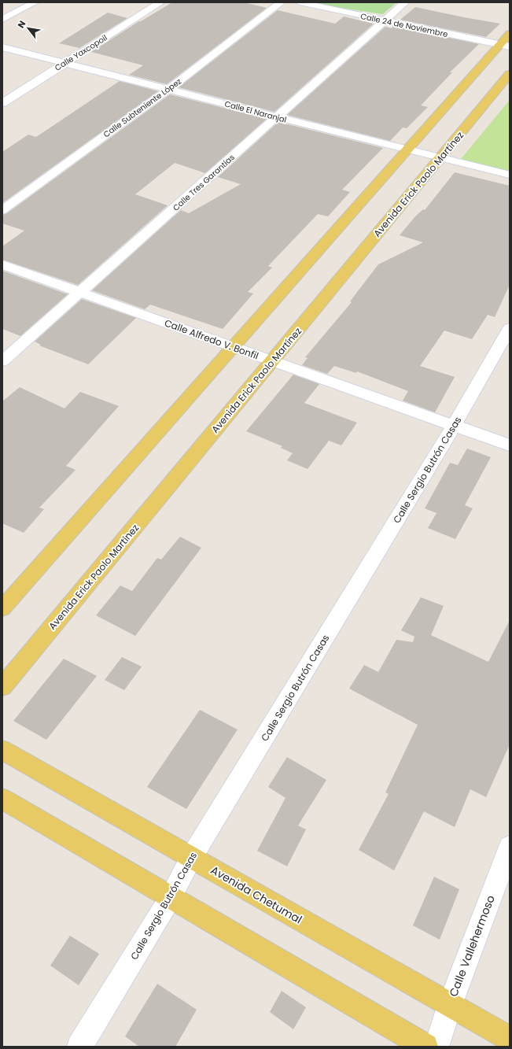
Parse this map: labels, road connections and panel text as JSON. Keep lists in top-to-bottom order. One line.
{"streets":{"main road":["Avenida Erick Paolo Martínez","Avenida Chetumal"],"street":["Calle 24 de Noviembre","Calle Yaxcopoil","Calle Subteniente López","Calle El Naranjal","Calle Tres Garantías","Calle Alfredo V. Bonfil","Calle Sergio Butrón Casas","Calle Vallehermoso"]},"crossings":[["Calle 24 de Noviembre","Calle Tres Garantías"],["Calle Yaxcopoil","Calle El Naranjal"],["Calle Subteniente López","Calle El Naranjal"],["Calle El Naranjal","Calle Tres Garantías"],["Calle El Naranjal","Avenida Erick Paolo Martínez"],["Calle Tres Garantías","Calle Alfredo V. Bonfil"],["Avenida Erick Paolo Martínez","Calle Alfredo V. Bonfil"],["Calle Alfredo V. Bonfil","Calle Sergio Butrón Casas"],["Calle Sergio Butrón Casas","Avenida Chetumal"],["Avenida Chetumal","Calle Vallehermoso"]],"north":"top left"}
